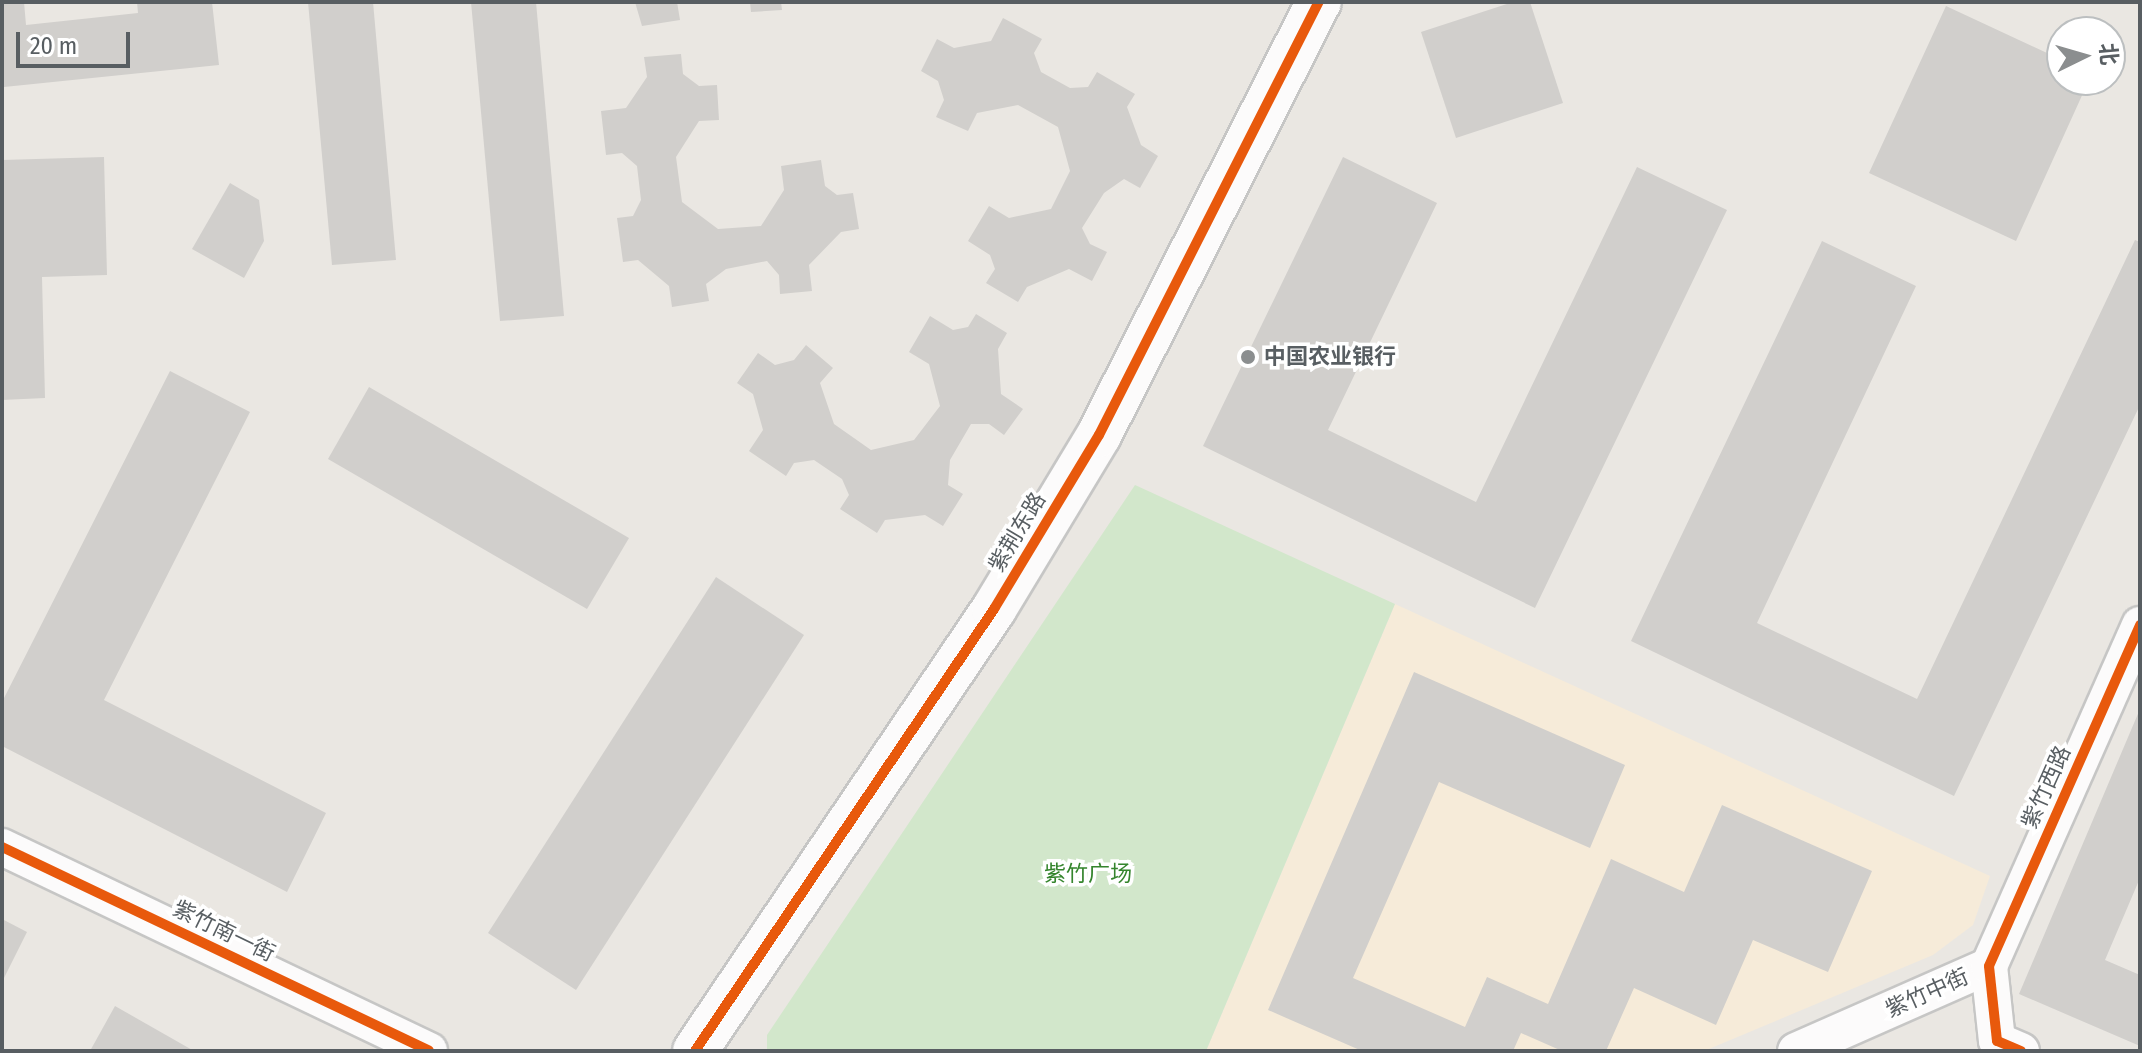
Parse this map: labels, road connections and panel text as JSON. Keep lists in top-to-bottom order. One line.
{"streets":{"street":["紫荆东路","紫竹西路","紫竹南一街","紫竹中街"]},"crossings":[["紫竹西路","紫竹中街"]],"parks":["紫竹广场"],"places":["中国农业银行"],"scale_bar":"20 m","north":"right"}
